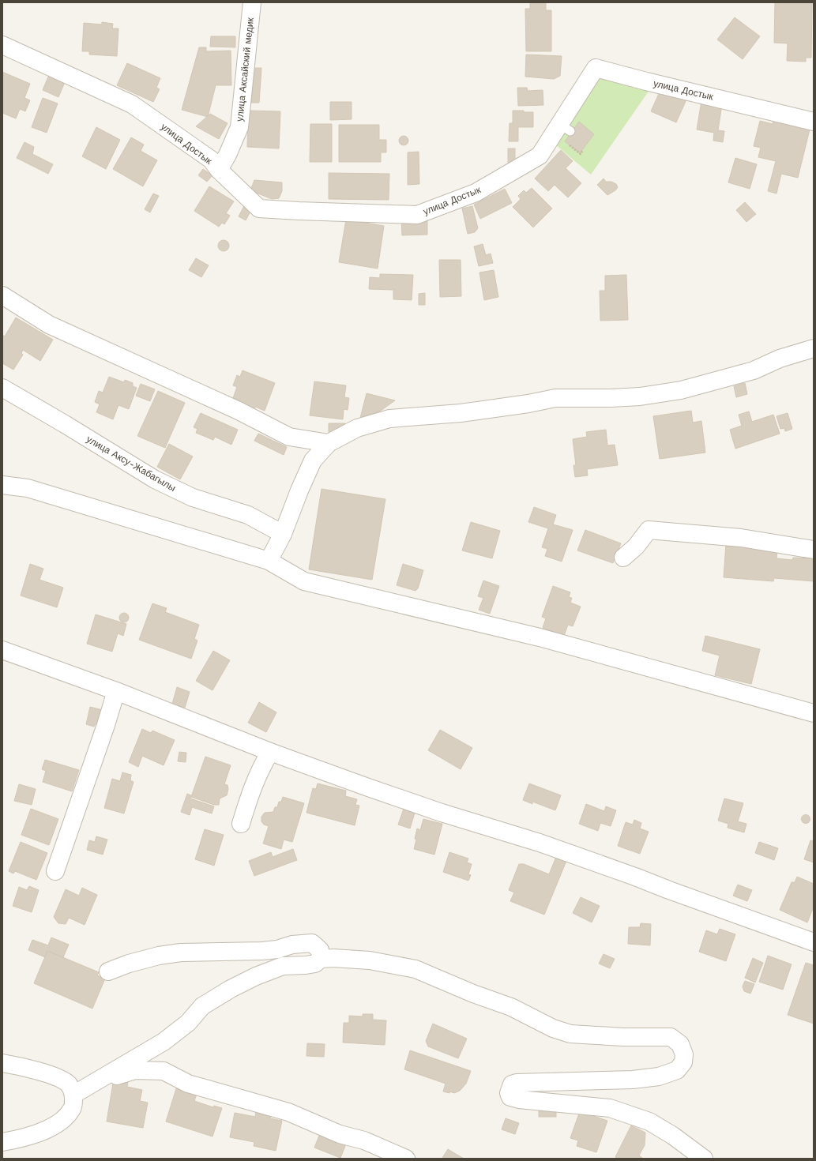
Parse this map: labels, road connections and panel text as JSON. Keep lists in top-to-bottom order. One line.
{"streets":{"street":["улица Аксайский медик","улица Достык","улица Аксу-Жабагылы"]},"crossings":[["улица Аксайский медик","улица Достык"]]}
